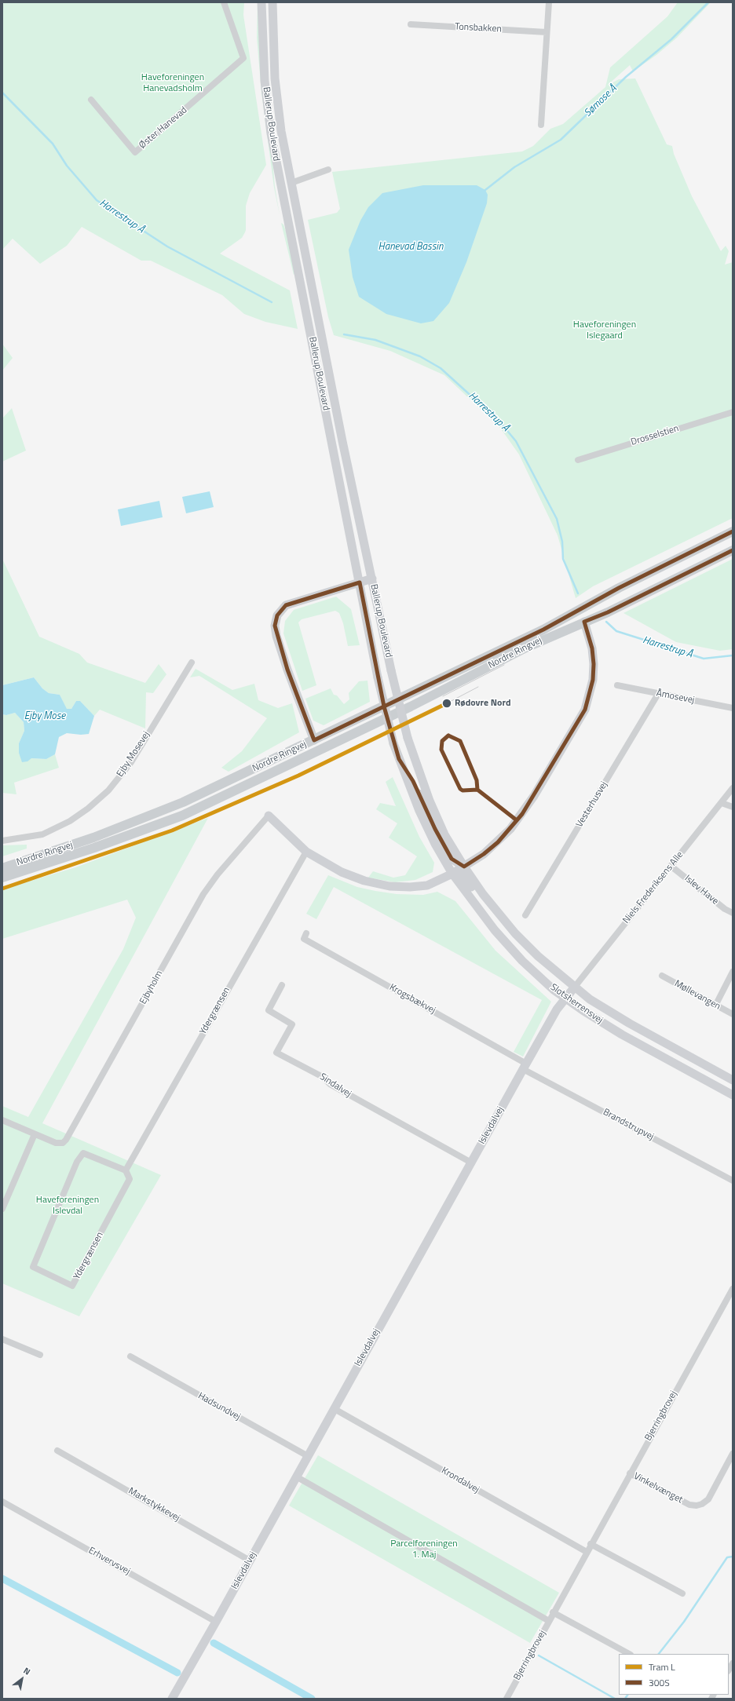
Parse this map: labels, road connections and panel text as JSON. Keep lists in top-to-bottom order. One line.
{"streets":{"main road":["Nordre Ringvej"],"street":["Tonsbakken","Ballerup Boulevard","Øster Hanevad","Drosselstien","Åmosevej","Ejby Mosevej","Vesterhusvej","Niels Frederiksens Alle","Islev Have","Ejbyholm","Møllevangen","Krogsbækvej","Slotsherrensvej","Ydergrænsen","Sindalvej","Brandstrupvej","Islevdalvej","Hadsundvej","Bjerringbrovej","Krondalvej","Vinkelvænget","Markstykkevej","Erhvervsvej"]},"crossings":[["Ballerup Boulevard","Slotsherrensvej"],["Åmosevej","Vesterhusvej"],["Niels Frederiksens Alle","Islev Have"],["Niels Frederiksens Alle","Slotsherrensvej"],["Niels Frederiksens Alle","Islevdalvej"],["Krogsbækvej","Brandstrupvej"],["Krogsbækvej","Islevdalvej"],["Slotsherrensvej","Islevdalvej"],["Sindalvej","Islevdalvej"],["Brandstrupvej","Islevdalvej"],["Islevdalvej","Hadsundvej"],["Islevdalvej","Krondalvej"],["Islevdalvej","Markstykkevej"],["Islevdalvej","Erhvervsvej"],["Bjerringbrovej","Krondalvej"],["Bjerringbrovej","Vinkelvænget"]],"water":["Sømose Å","Harrestrup Å","Hanevad Bassin","Ejby Mose"],"parks":["Haveforeningen Hanevadsholm","Haveforeningen Islegaard","Haveforeningen Islevdal","Parcelforeningen 1. Maj"],"places":["Rødovre Nord"],"lines":["transit line 300S","tram line L"],"legend":["Tram L","300S"],"north":"top right"}
